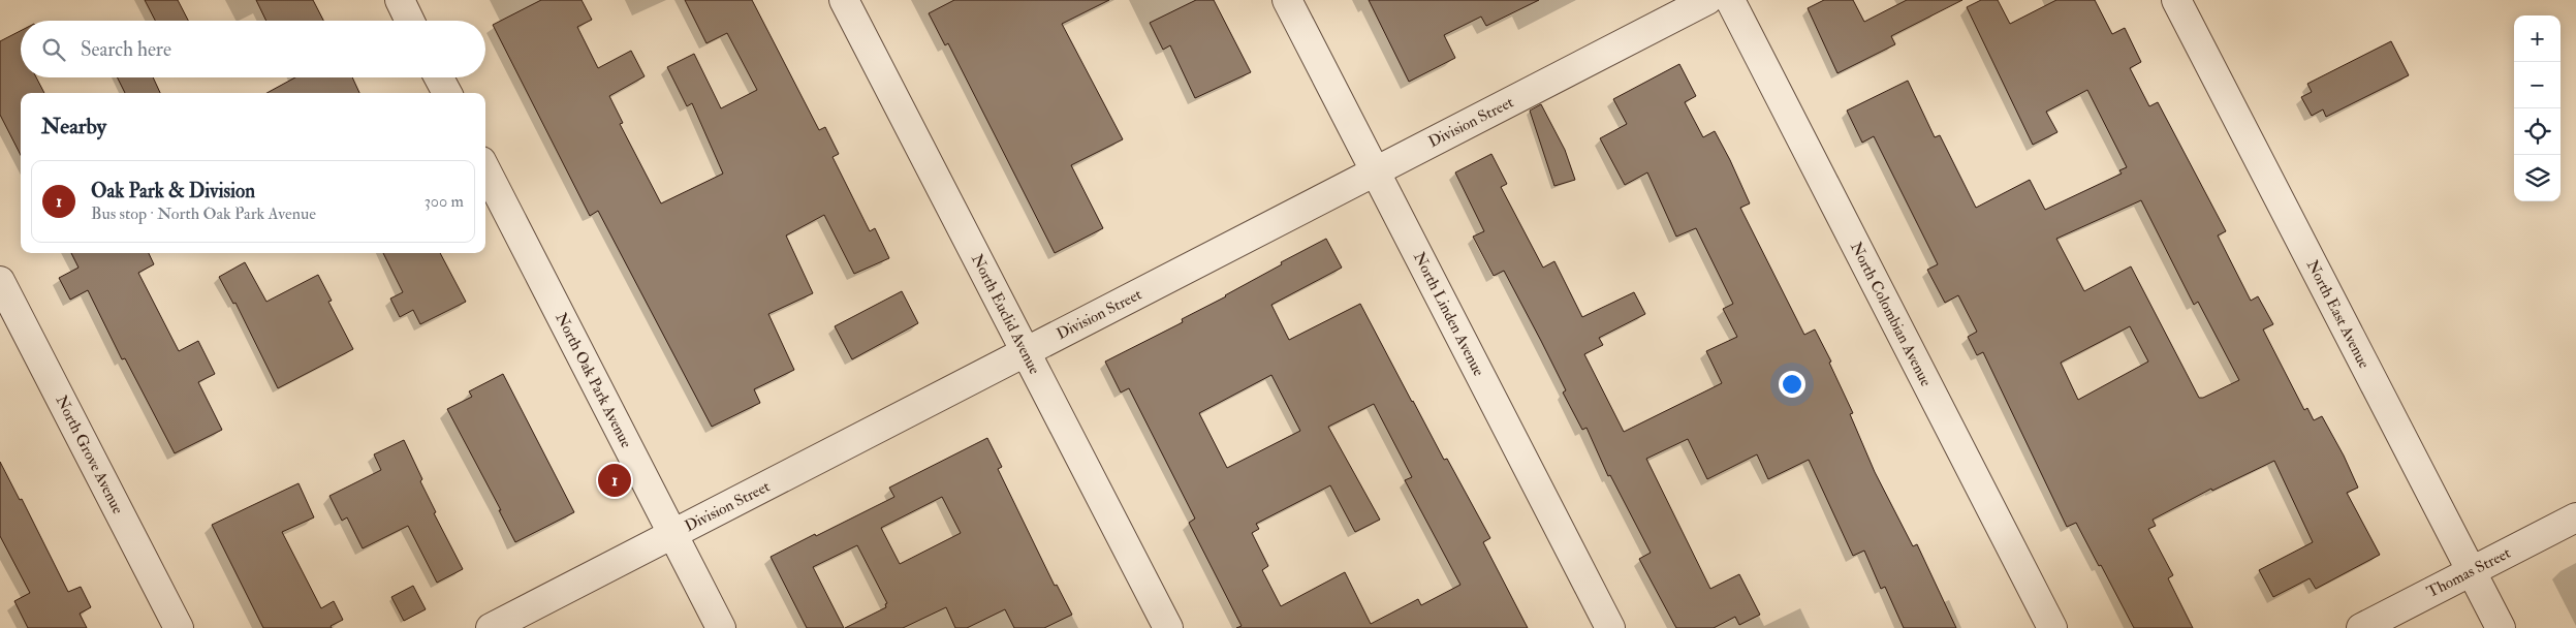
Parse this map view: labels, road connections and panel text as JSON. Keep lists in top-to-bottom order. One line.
{"streets":{"street":["Division Street","North Euclid Avenue","North Linden Avenue","North Colombian Avenue","North East Avenue","North Oak Park Avenue","North Grove Avenue","Thomas Street"]},"crossings":[["Division Street","North Euclid Avenue"],["Division Street","North Linden Avenue"],["Division Street","North Oak Park Avenue"],["North East Avenue","Thomas Street"]],"page":{"map_buttons":["+","−"],"search":"Search here","heading":"Nearby","list":[{"mark":"1","name":"Oak Park & Division","note":"Bus stop · North Oak Park Avenue","value":"300 m"}],"pins":"1"}}
